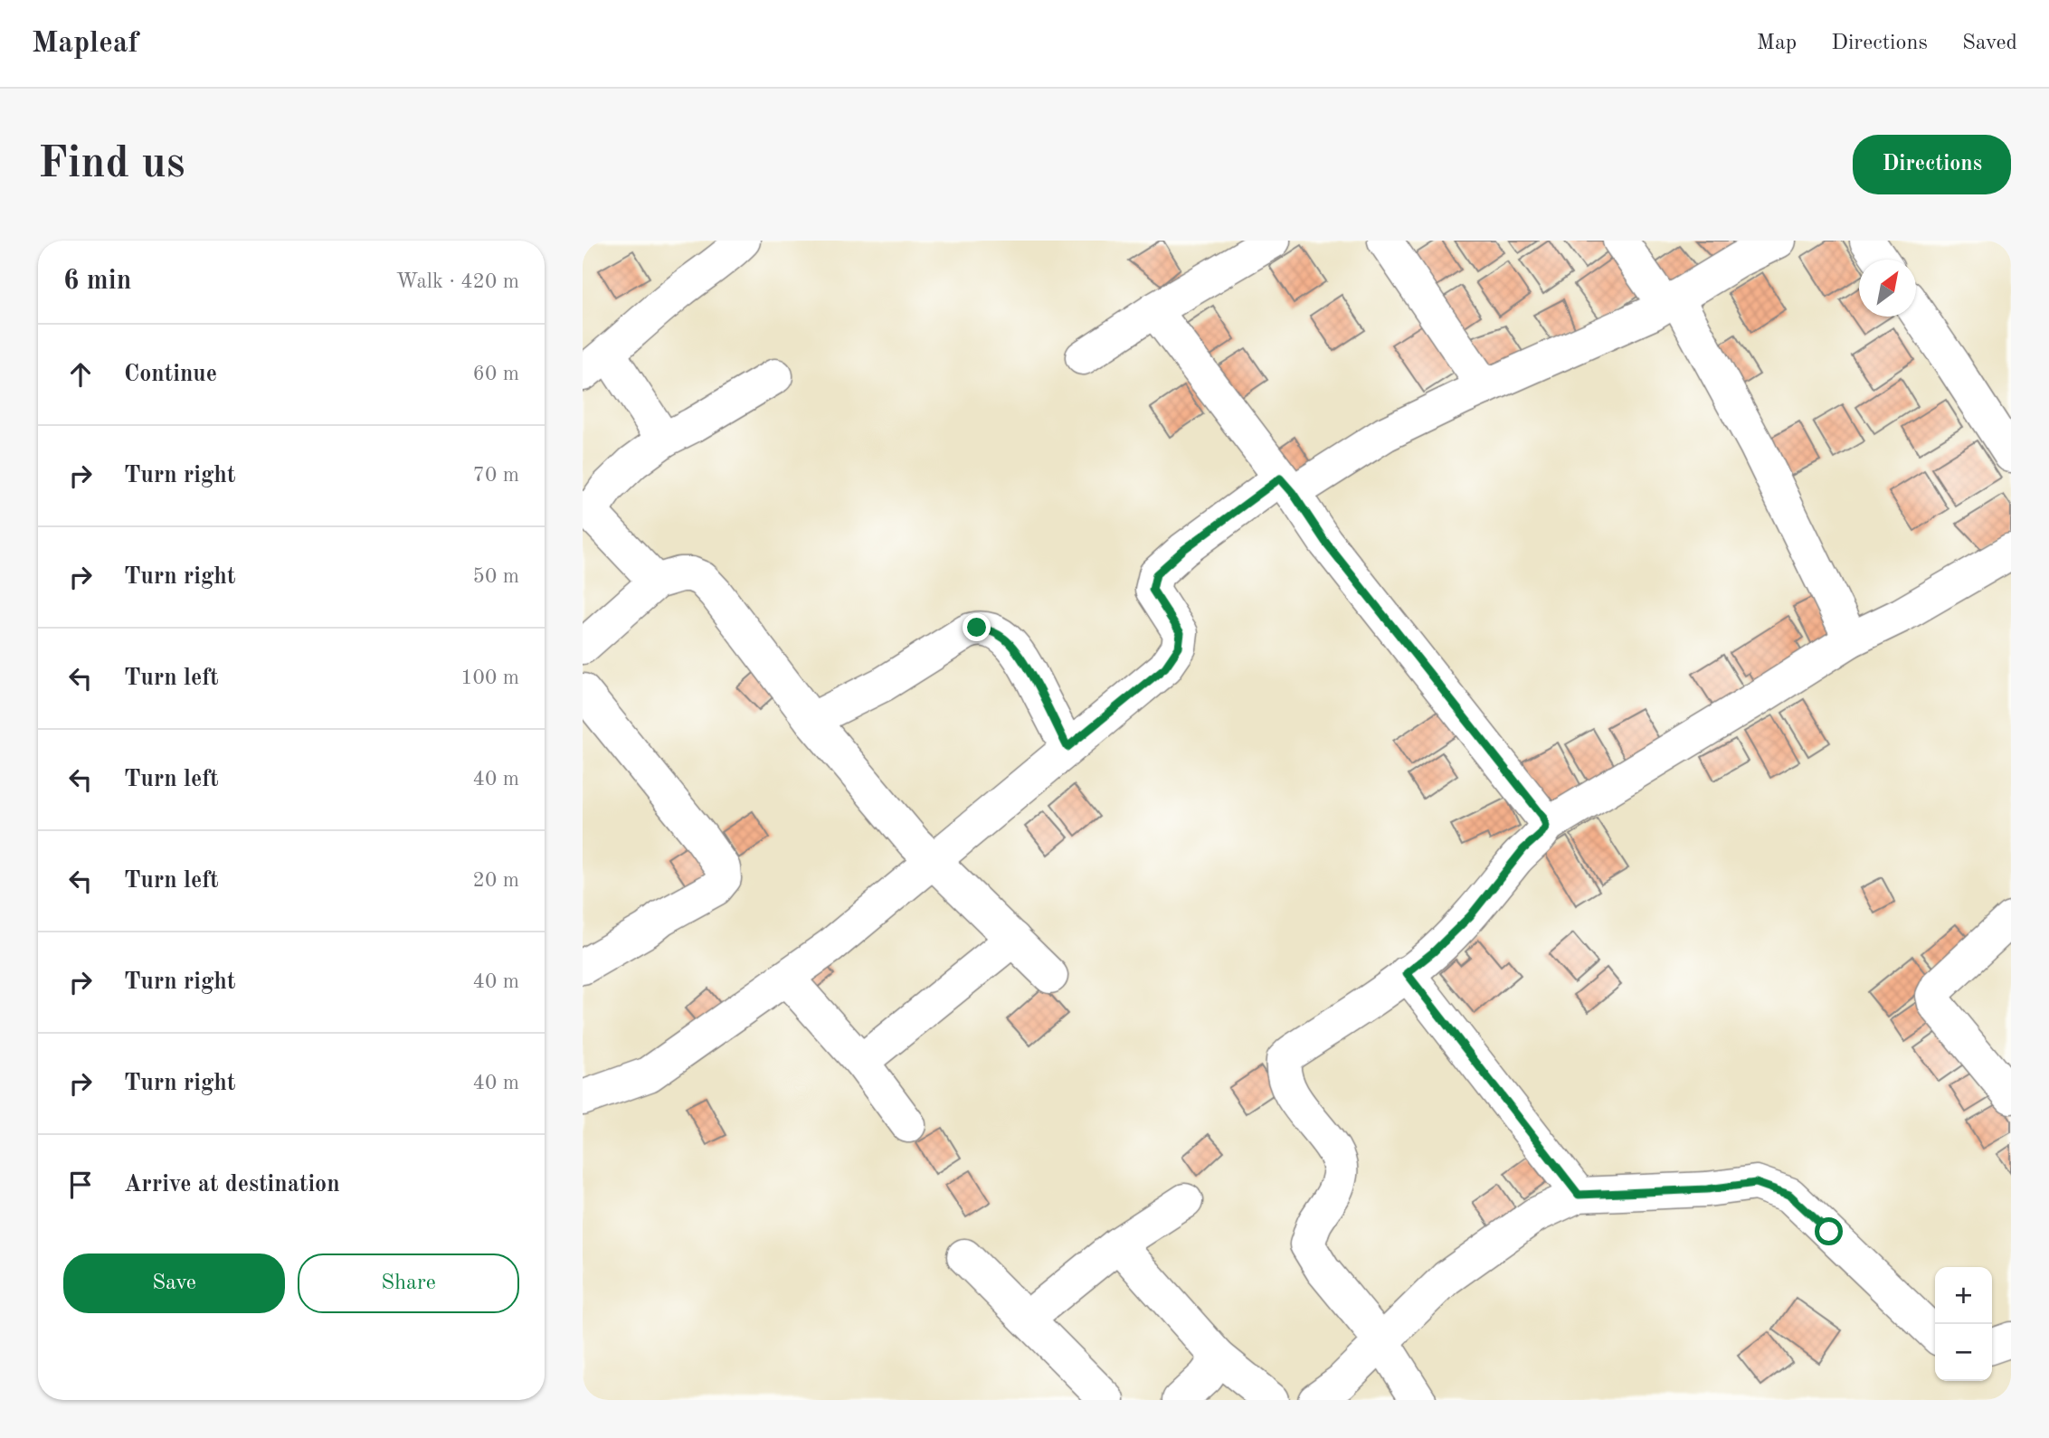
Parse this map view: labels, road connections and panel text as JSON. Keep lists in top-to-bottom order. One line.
{"north":"top right","page":{"header":"Mapleaf","nav":["Map","Directions","Saved"],"buttons":["Directions",["Save","Share"]],"title":"Find us","heading":["6 min","Walk · 420 m"],"list":[["Continue","60 m"],["Turn right","70 m"],["Turn right","50 m"],["Turn left","100 m"],["Turn left","40 m"],["Turn left","20 m"],["Turn right","40 m"],["Turn right","40 m"],"Arrive at destination"],"map_buttons":["+","−"]}}
